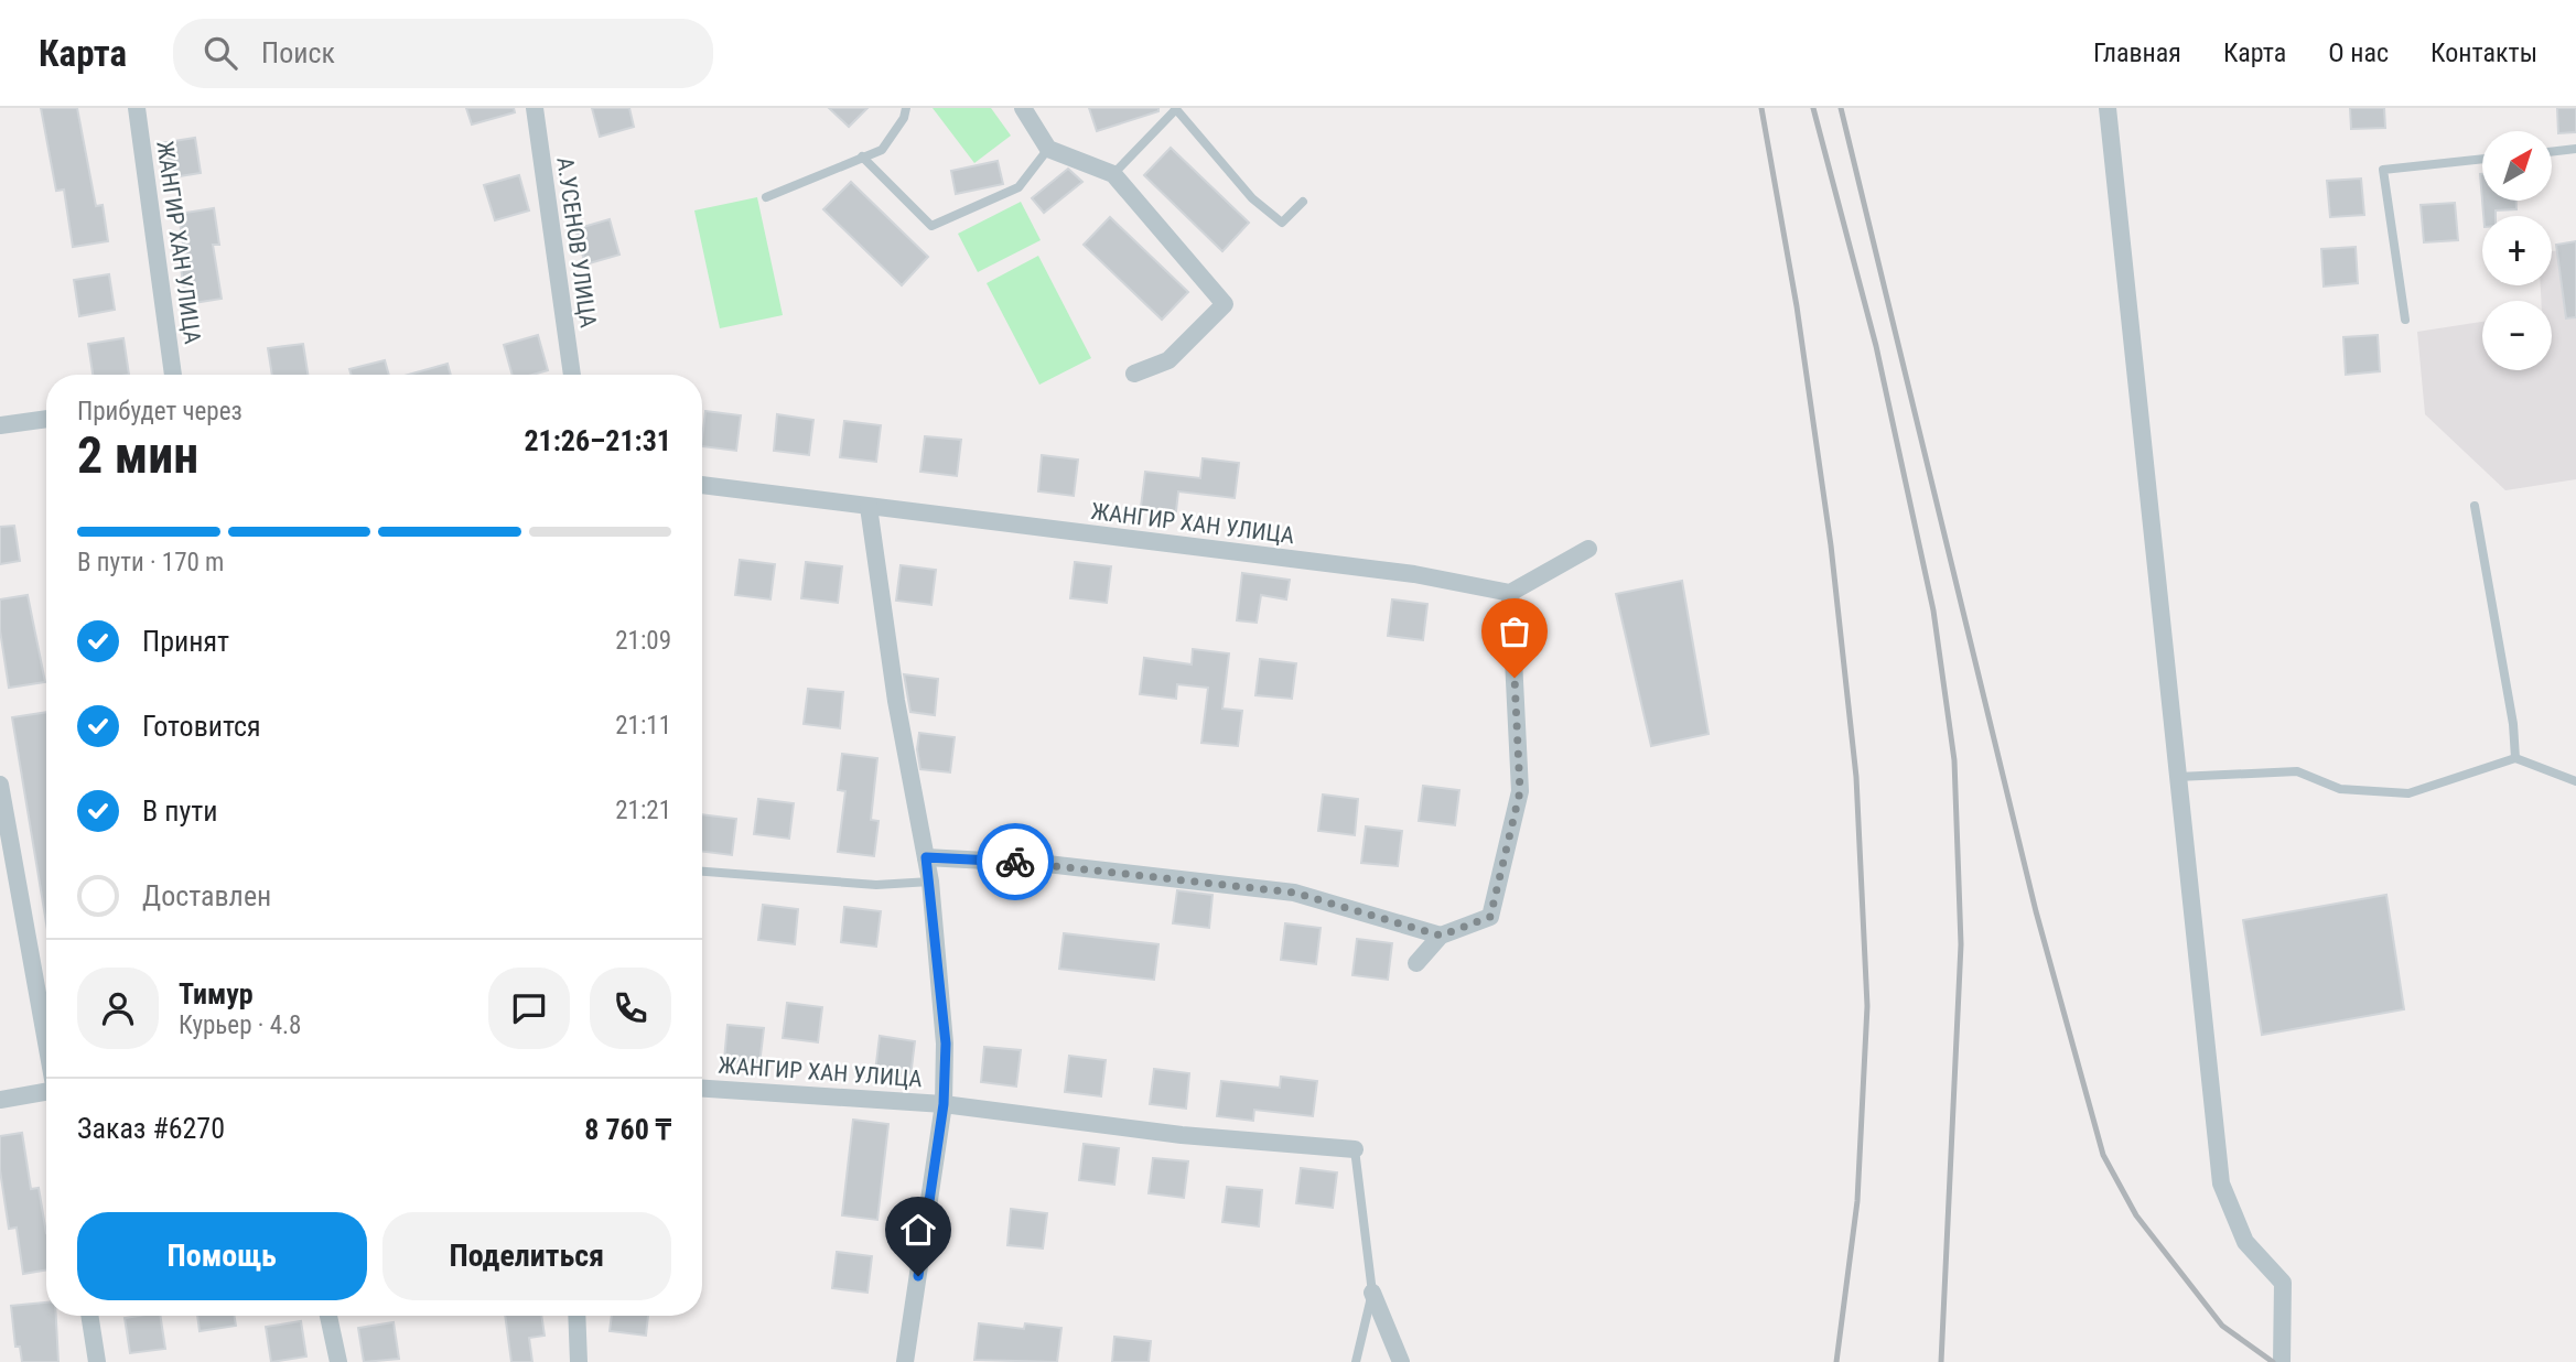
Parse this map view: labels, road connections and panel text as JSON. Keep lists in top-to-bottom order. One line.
{"streets":{"street":["ЖАНГИР ХАН УЛИЦА","А.УСЕНОВ УЛИЦА"]},"north":"top right","page":{"header":"Карта","search":"Поиск","nav":["Главная","Карта","О нас","Контакты"],"map_buttons":["+","−"],"heading":["2 мин","Прибудет через","21:26–21:31"],"panel":["Тимур","Курьер · 4.8","Заказ #6270","8 760 ₸"],"bar":"В пути · 170 m","list":[["Принят","21:09"],["Готовится","21:11"],["В пути","21:21"],"Доставлен"],"buttons":["Помощь","Поделиться"]}}
